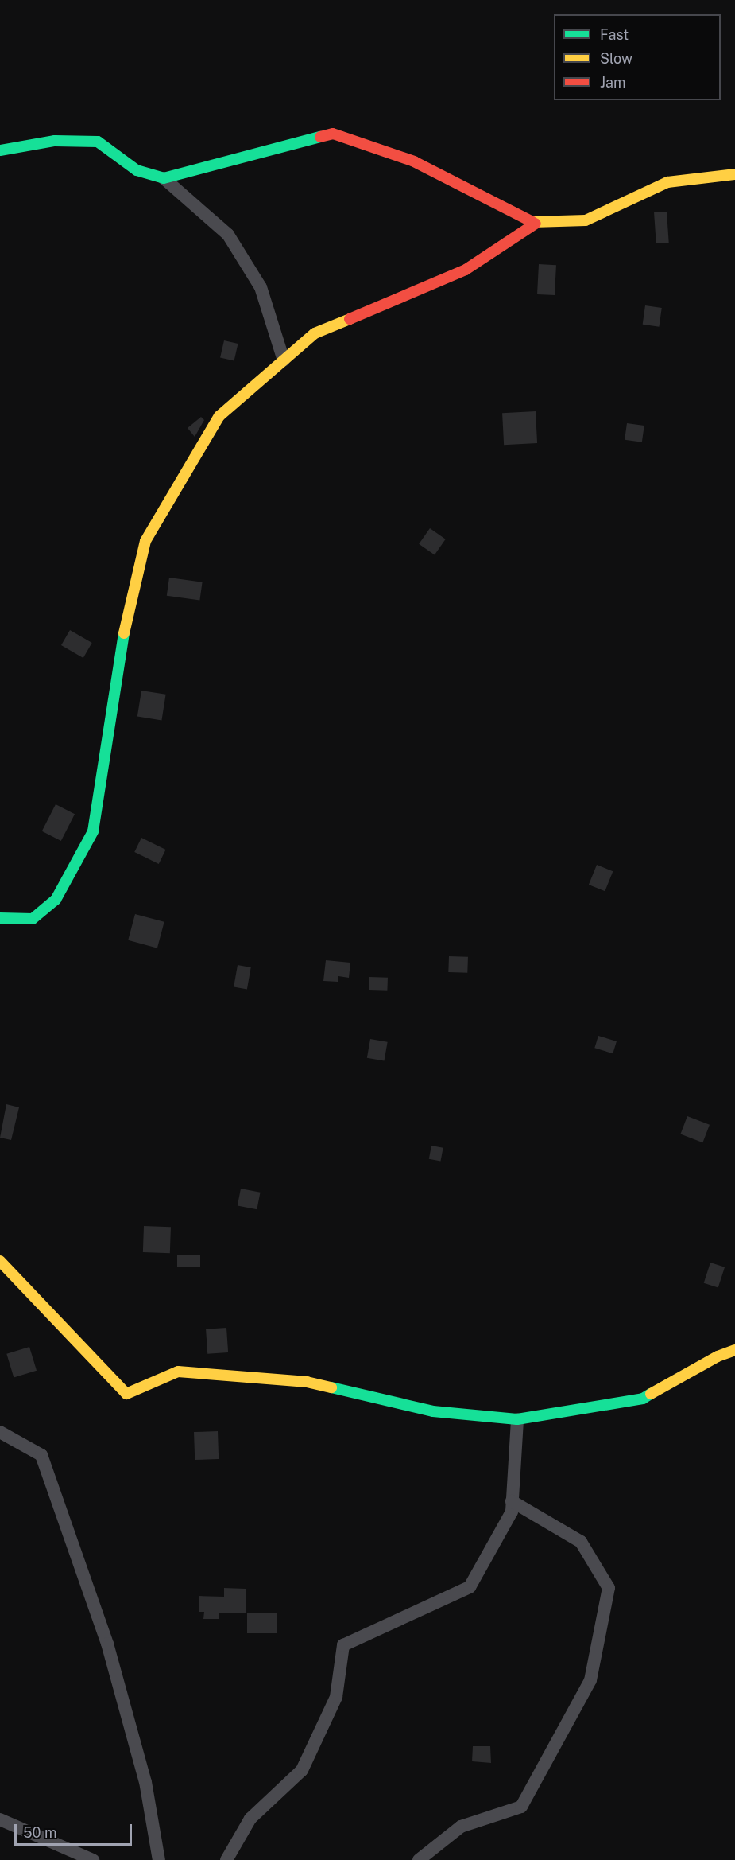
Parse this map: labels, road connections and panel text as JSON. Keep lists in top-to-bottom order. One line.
{"legend":["Fast","Slow","Jam"],"scale_bar":"50 m"}
